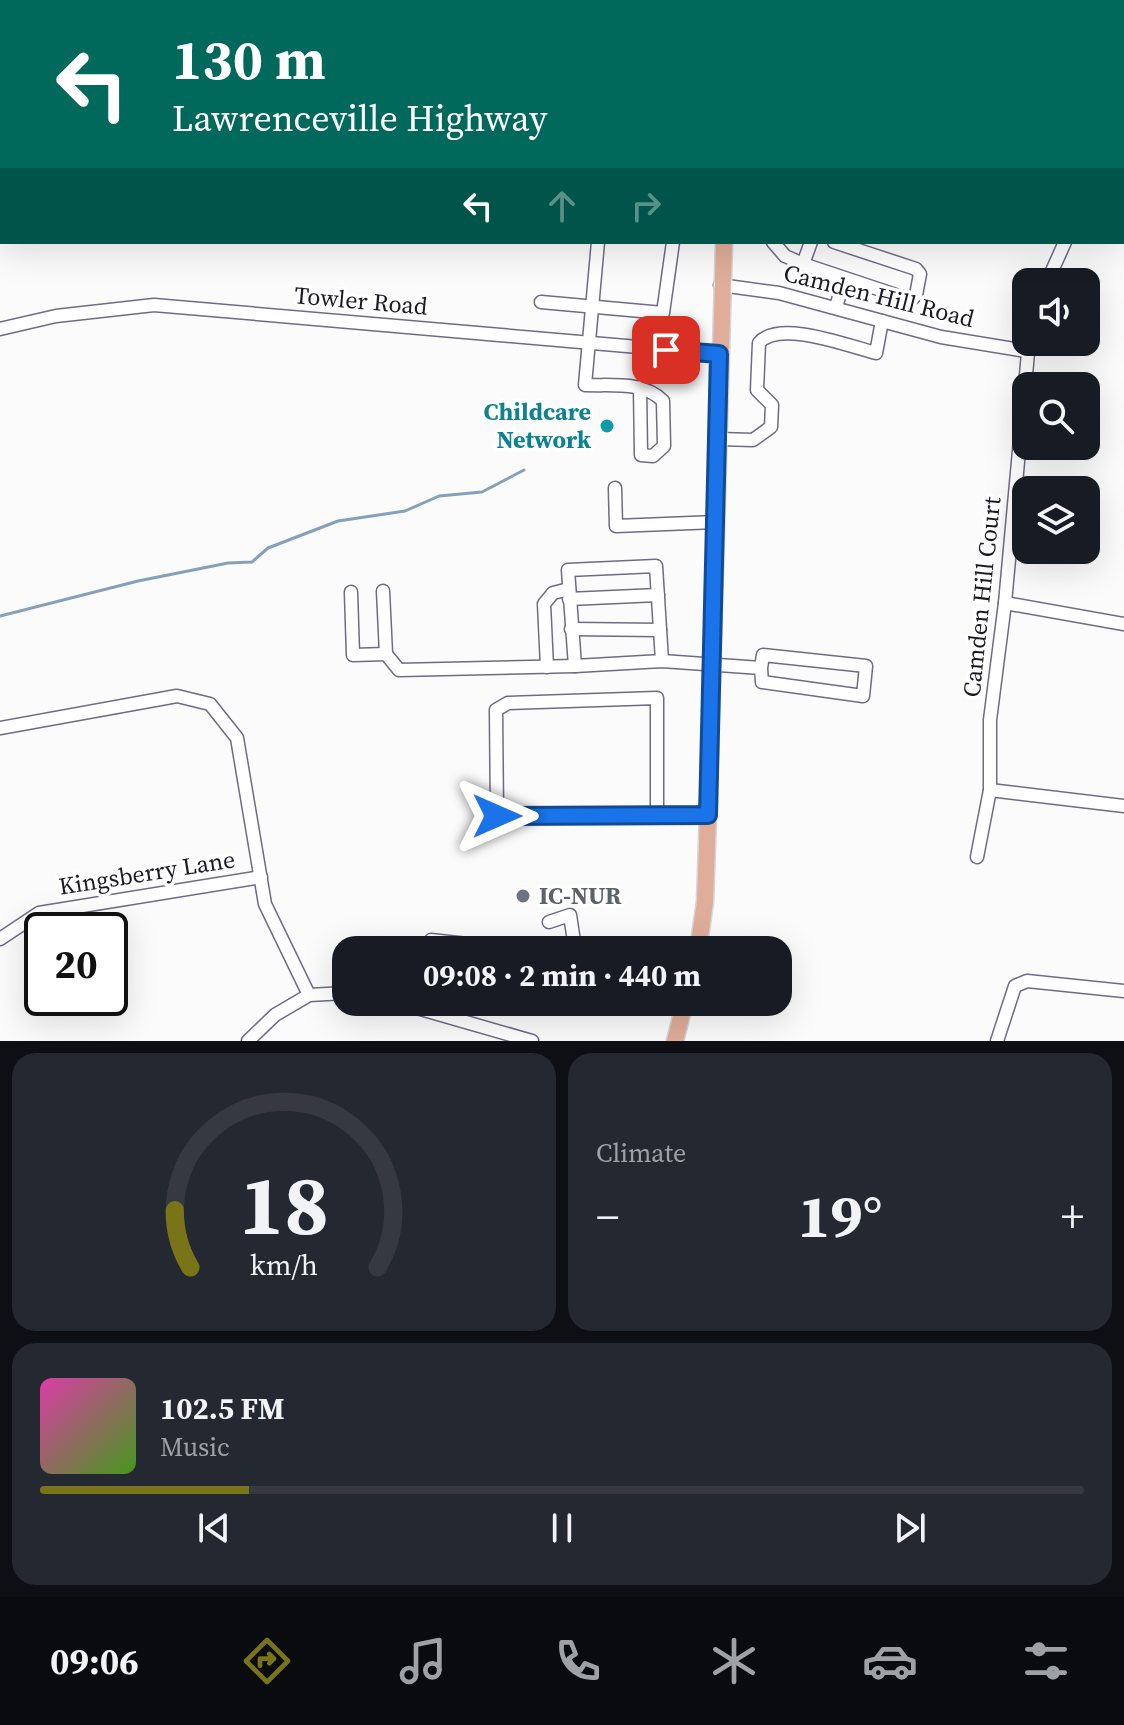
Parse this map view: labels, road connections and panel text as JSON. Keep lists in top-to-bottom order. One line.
{"streets":{"street":["Camden Hill Road","Towler Road","Camden Hill Court","Kingsberry Lane"]},"places":["Childcare Network","IC-NUR"],"page":{"turn":["130 m","Lawrenceville Highway"],"limit":"20","trip":"09:08 · 2 min · 440 m","tile":"Climate","heat":["−","19°","+"],"song":["102.5 FM","Music"],"tabs":"09:06","gauge":["18","km/h"]}}
